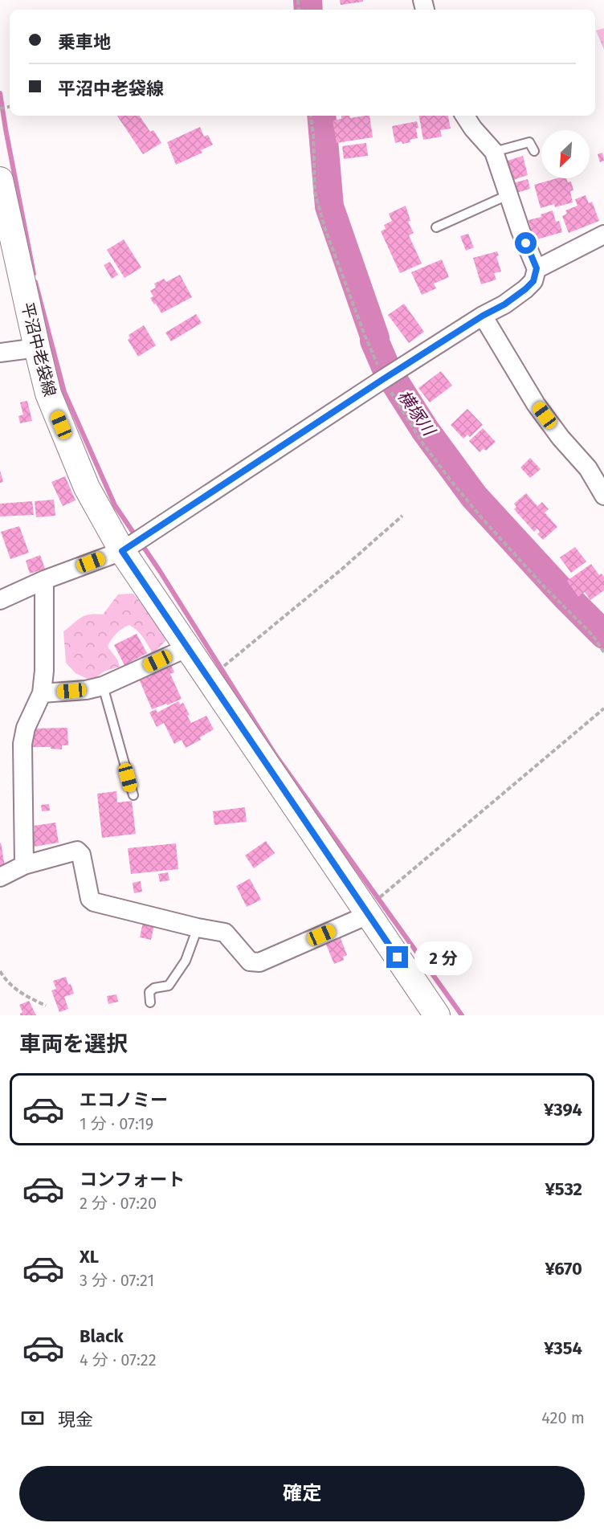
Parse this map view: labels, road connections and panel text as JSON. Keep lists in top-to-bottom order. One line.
{"streets":{"main road":["平沼中老袋線"]},"water":["横塚川"],"north":"bottom left","page":{"banner":["乗車地","平沼中老袋線"],"bubble":"2 分","heading":"車両を選択","list":[{"name":"エコノミー","note":"1 分 · 07:19","value":"¥394"},{"name":"コンフォート","note":"2 分 · 07:20","value":"¥532"},{"name":"XL","note":"3 分 · 07:21","value":"¥670"},{"name":"Black","note":"4 分 · 07:22","value":"¥354"}],"pay":["現金","420 m"],"buttons":"確定"}}
